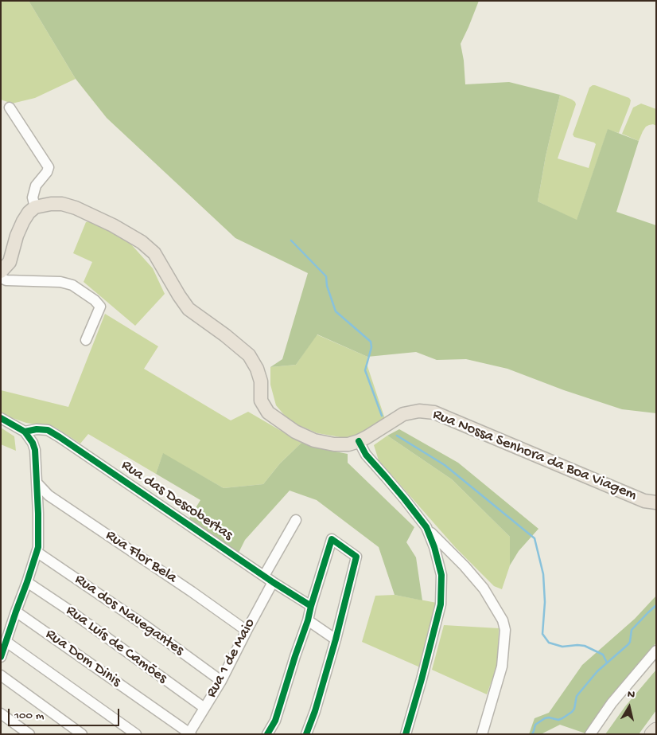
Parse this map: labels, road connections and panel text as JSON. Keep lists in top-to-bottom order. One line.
{"streets":{"main road":["Rua Nossa Senhora da Boa Viagem"],"street":["Rua das Descobertas","Rua Flor Bela","Rua dos Navegantes","Rua Luís de Camões","Rua Dom Dinis","Rua 1 de Maio"]},"crossings":[["Rua das Descobertas","Rua 1 de Maio"],["Rua Flor Bela","Rua 1 de Maio"],["Rua dos Navegantes","Rua 1 de Maio"],["Rua Luís de Camões","Rua 1 de Maio"],["Rua Dom Dinis","Rua 1 de Maio"]],"scale_bar":"100 m","north":"top"}
